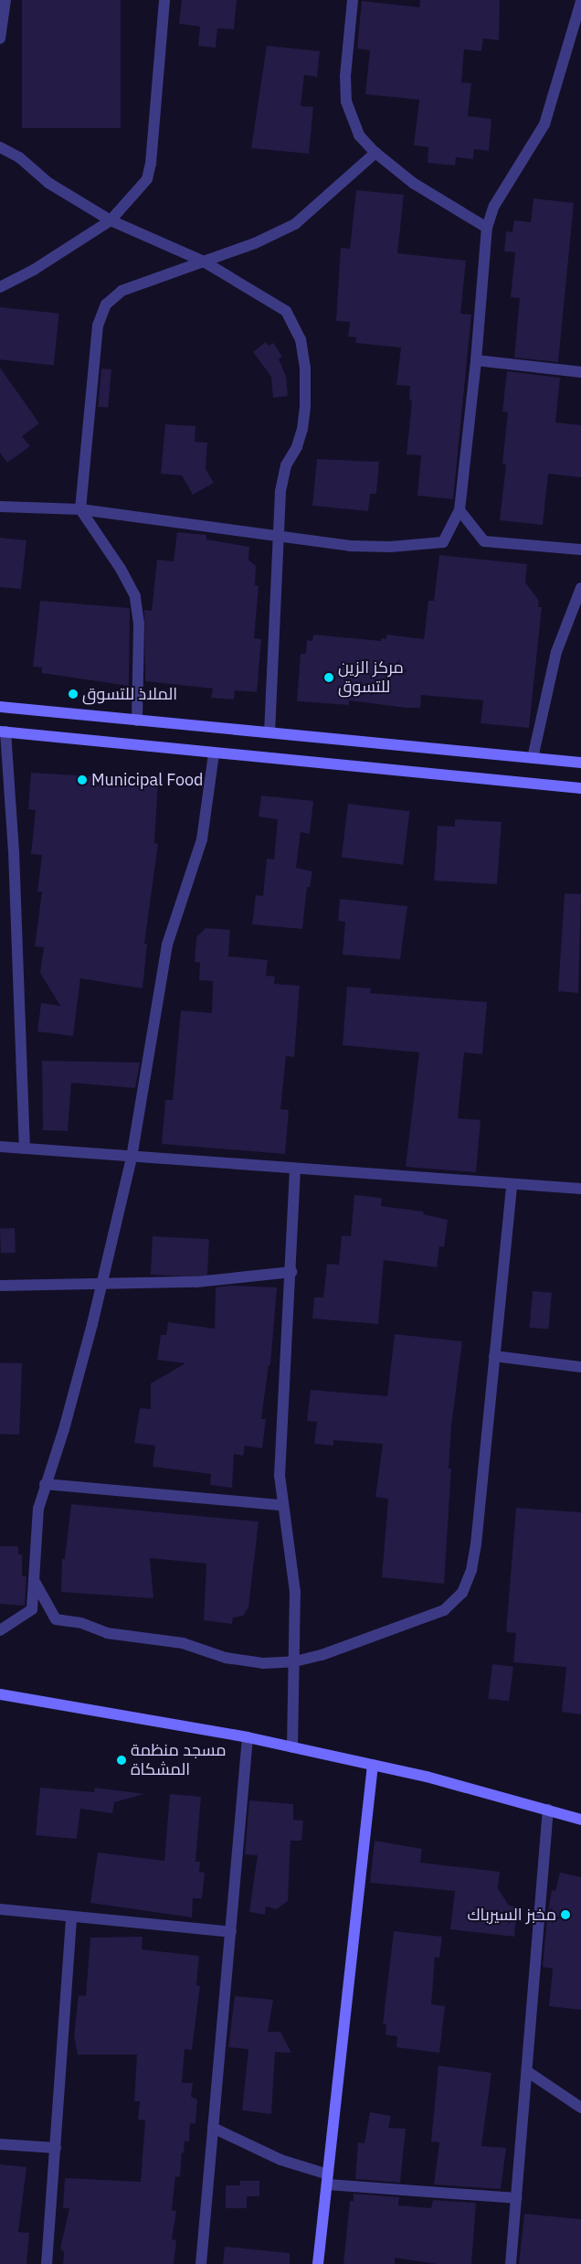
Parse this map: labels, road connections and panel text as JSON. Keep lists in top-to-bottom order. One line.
{"places":["مركز الزين للتسوق","الملاذ للتسوق","Municipal Food","مسجد منظمة المشكاة","مخبز السيرباك"]}
